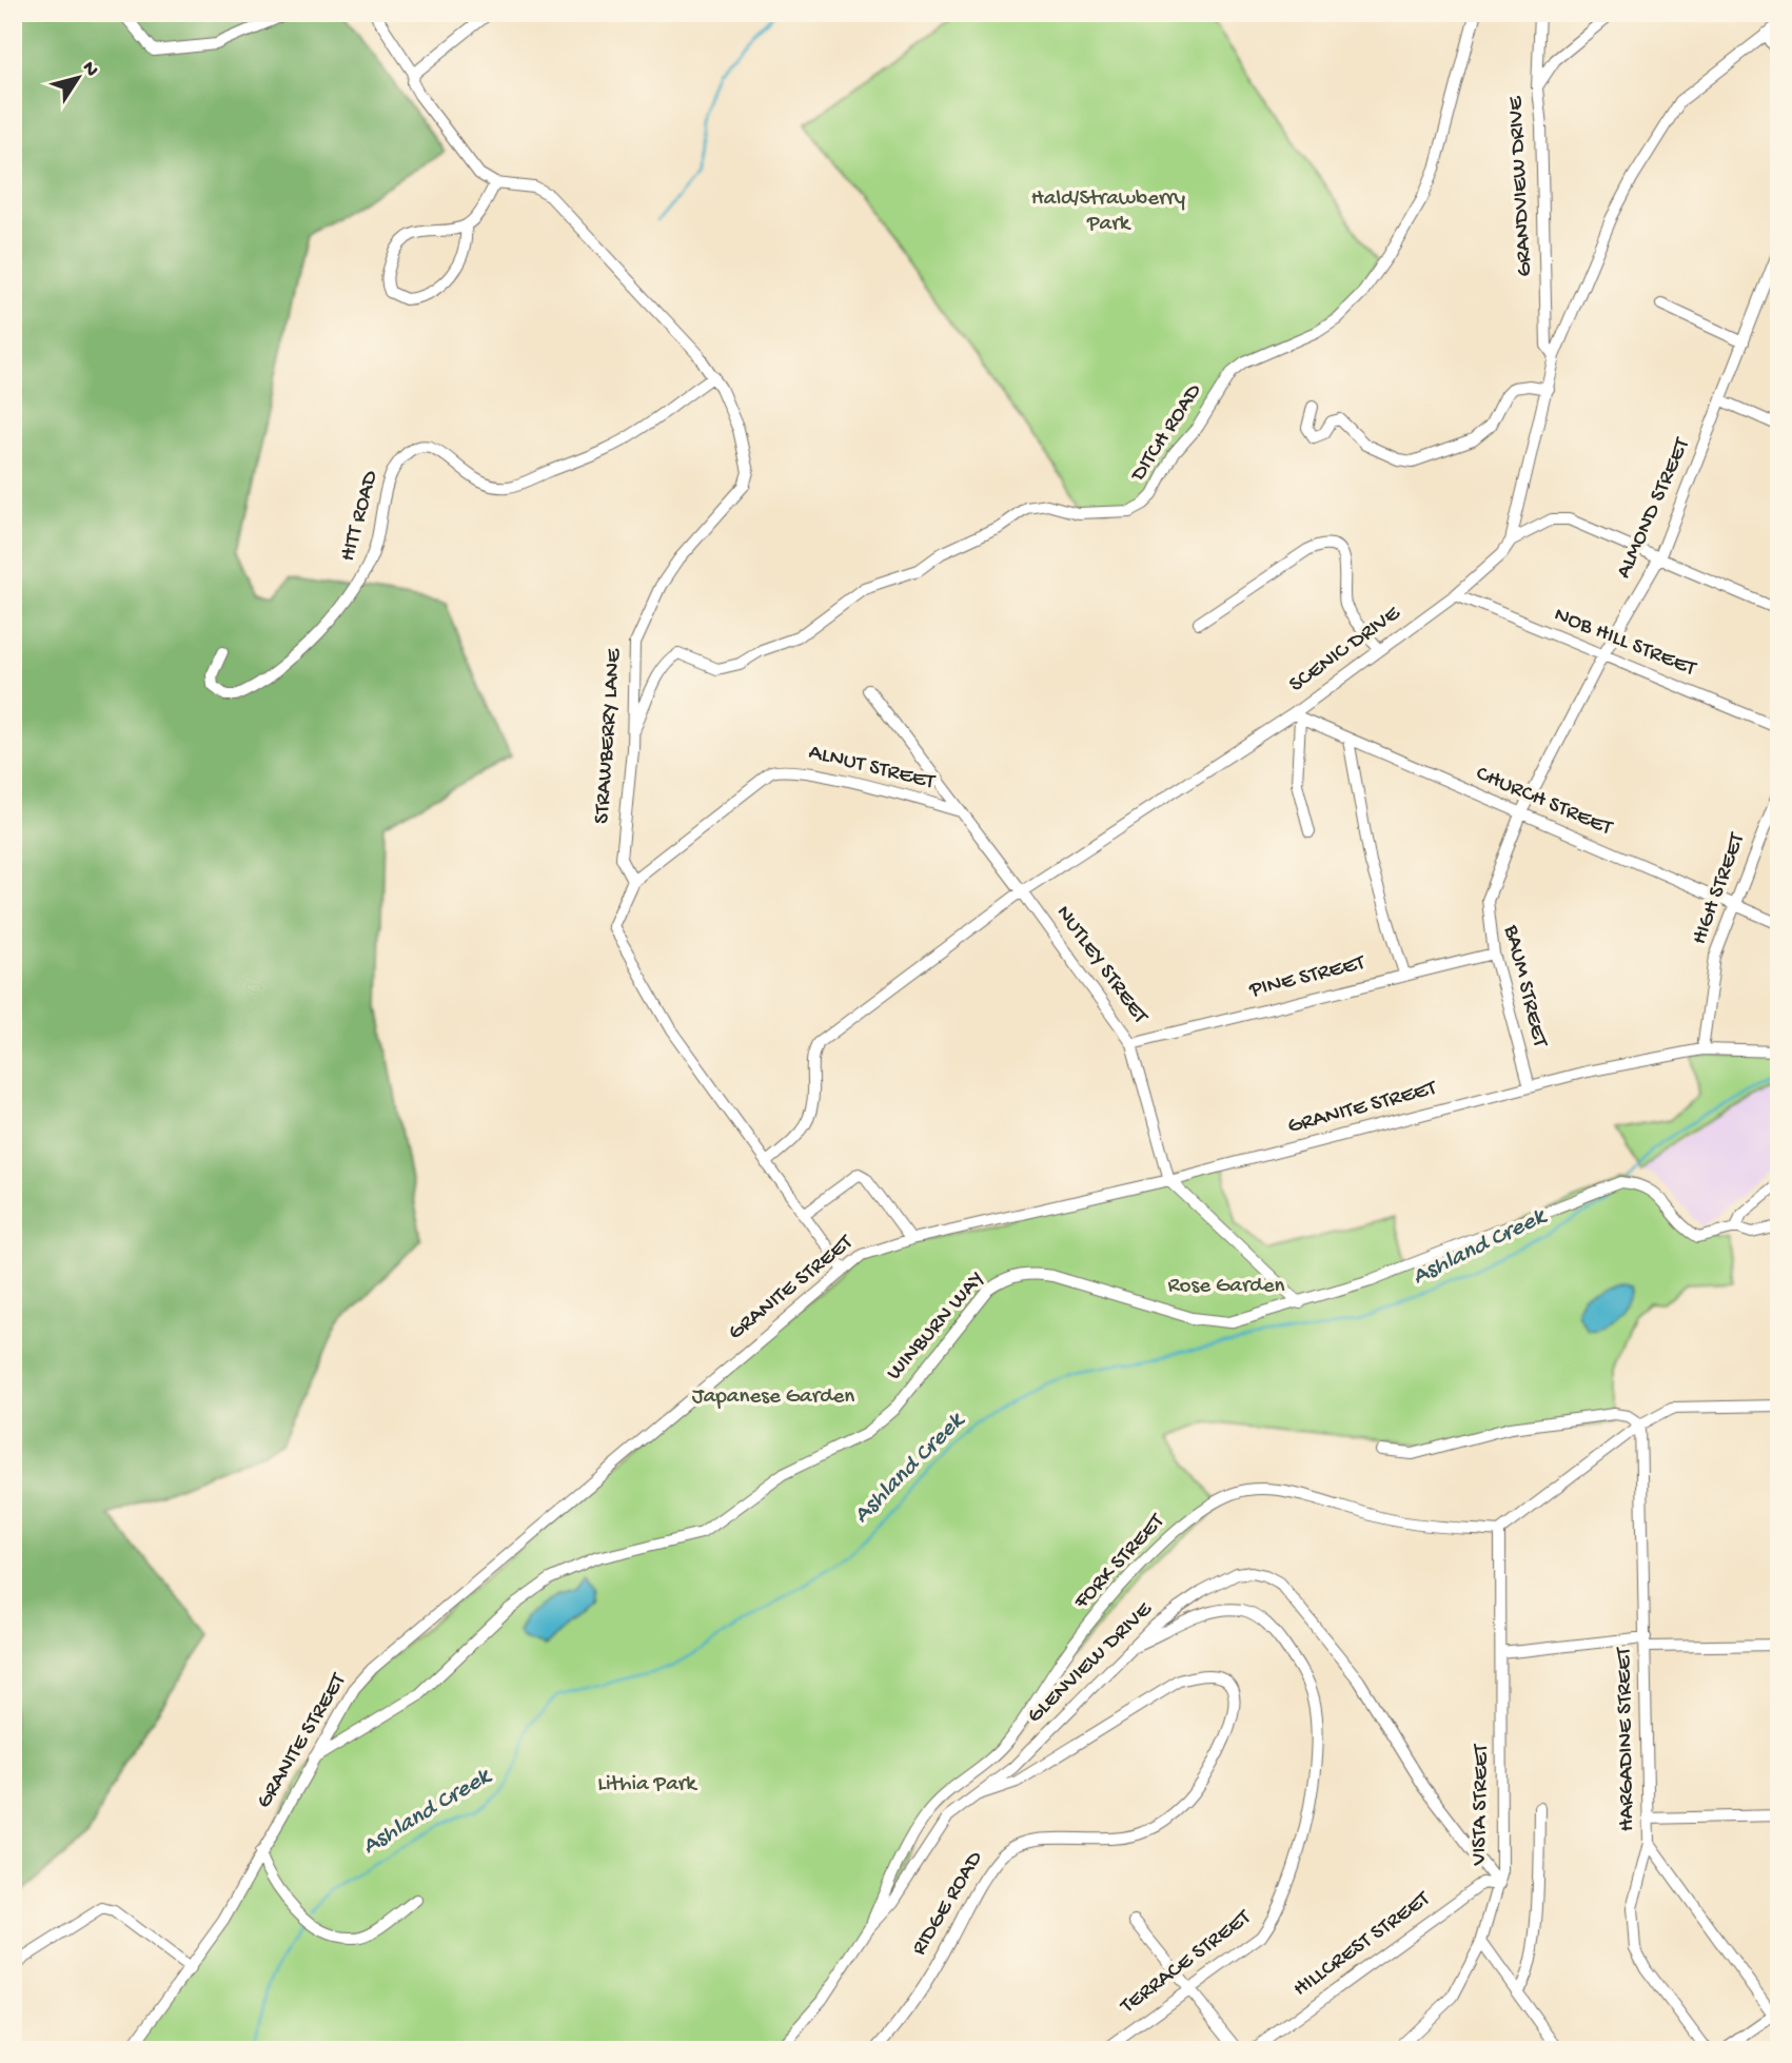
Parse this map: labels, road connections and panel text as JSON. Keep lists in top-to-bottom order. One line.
{"streets":{"street":["GRANDVIEW DRIVE","DITCH ROAD","ALMOND STREET","HITT ROAD","NOB HILL STREET","SCENIC DRIVE","STRAWBERRY LANE","ALNUT STREET","CHURCH STREET","HIGH STREET","NUTLEY STREET","PINE STREET","BAUM STREET","GRANITE STREET","WINBURN WAY","FORK STREET","GLENVIEW DRIVE","HARGADINE STREET","VISTA STREET","RIDGE ROAD","HILLCREST STREET","TERRACE STREET"]},"crossings":[["GRANDVIEW DRIVE","SCENIC DRIVE"],["DITCH ROAD","STRAWBERRY LANE"],["ALMOND STREET","NOB HILL STREET"],["ALMOND STREET","CHURCH STREET"],["ALMOND STREET","BAUM STREET"],["HITT ROAD","STRAWBERRY LANE"],["NOB HILL STREET","SCENIC DRIVE"],["SCENIC DRIVE","CHURCH STREET"],["SCENIC DRIVE","NUTLEY STREET"],["STRAWBERRY LANE","ALNUT STREET"],["ALNUT STREET","NUTLEY STREET"],["CHURCH STREET","HIGH STREET"],["CHURCH STREET","BAUM STREET"],["HIGH STREET","GRANITE STREET"],["NUTLEY STREET","PINE STREET"],["NUTLEY STREET","GRANITE STREET"],["PINE STREET","BAUM STREET"],["BAUM STREET","GRANITE STREET"],["GRANITE STREET","WINBURN WAY"],["FORK STREET","GLENVIEW DRIVE"],["FORK STREET","VISTA STREET"],["GLENVIEW DRIVE","VISTA STREET"],["GLENVIEW DRIVE","RIDGE ROAD"],["GLENVIEW DRIVE","HILLCREST STREET"],["GLENVIEW DRIVE","TERRACE STREET"],["VISTA STREET","HILLCREST STREET"]],"water":["Ashland Creek"],"parks":["Hald/Strawberry Park","Rose Garden","Japanese Garden","Lithia Park"],"north":"top right"}
